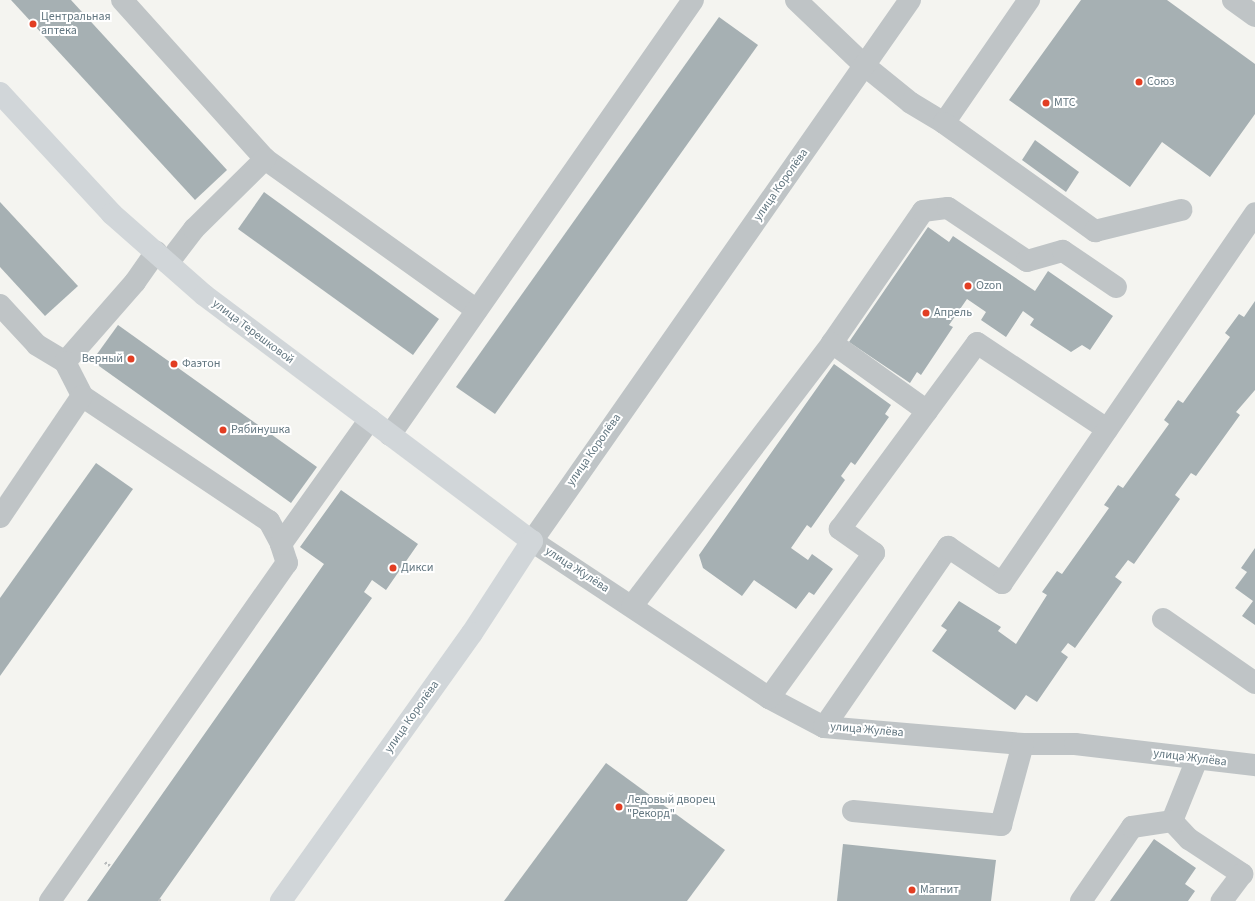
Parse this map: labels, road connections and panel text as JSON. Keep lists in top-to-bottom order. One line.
{"streets":{"main road":["улица Королёва","улица Терешковой"],"street":["улица Жулёва"]},"crossings":[["улица Королёва","улица Терешковой"],["улица Королёва","улица Жулёва"],["улица Терешковой","улица Жулёва"]],"places":["Центральная аптека","Союз","МТС","Ozon","Апрель","Верный","Фаэтон","Рябинушка","Дикси","Ледовый дворец \"Рекорд\"","Магнит"]}
